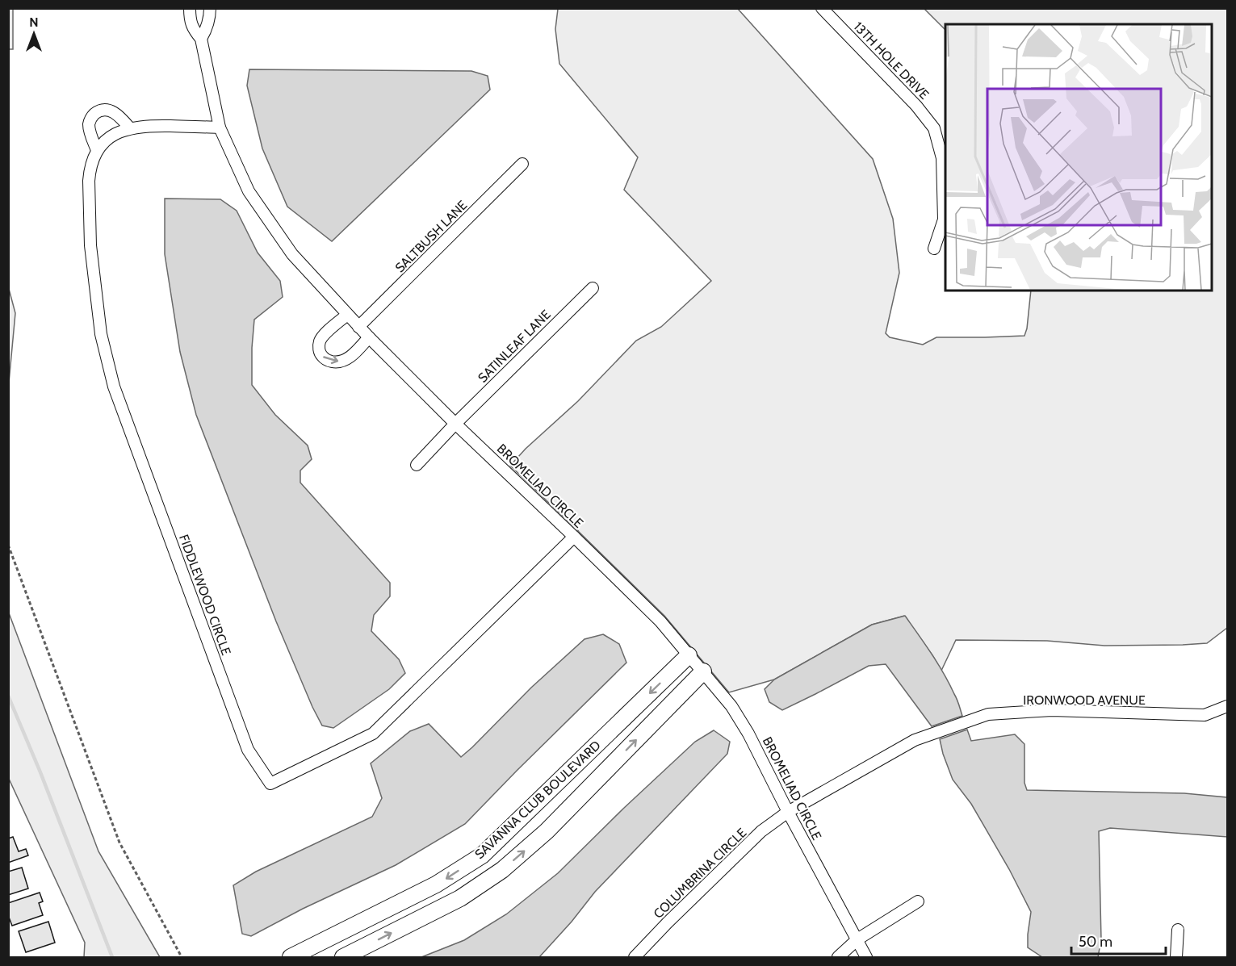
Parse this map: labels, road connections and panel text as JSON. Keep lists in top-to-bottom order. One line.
{"streets":{"street":["13TH HOLE DRIVE","SALTBUSH LANE","SATINLEAF LANE","BROMELIAD CIRCLE","FIDDLEWOOD CIRCLE","IRONWOOD AVENUE","SAVANNA CLUB BOULEVARD","COLUMBRINA CIRCLE"]},"crossings":[["SALTBUSH LANE","BROMELIAD CIRCLE"],["SATINLEAF LANE","BROMELIAD CIRCLE"],["BROMELIAD CIRCLE","FIDDLEWOOD CIRCLE"],["BROMELIAD CIRCLE","IRONWOOD AVENUE"],["BROMELIAD CIRCLE","SAVANNA CLUB BOULEVARD"],["BROMELIAD CIRCLE","COLUMBRINA CIRCLE"],["IRONWOOD AVENUE","COLUMBRINA CIRCLE"]],"scale_bar":"50 m","north":"top"}
